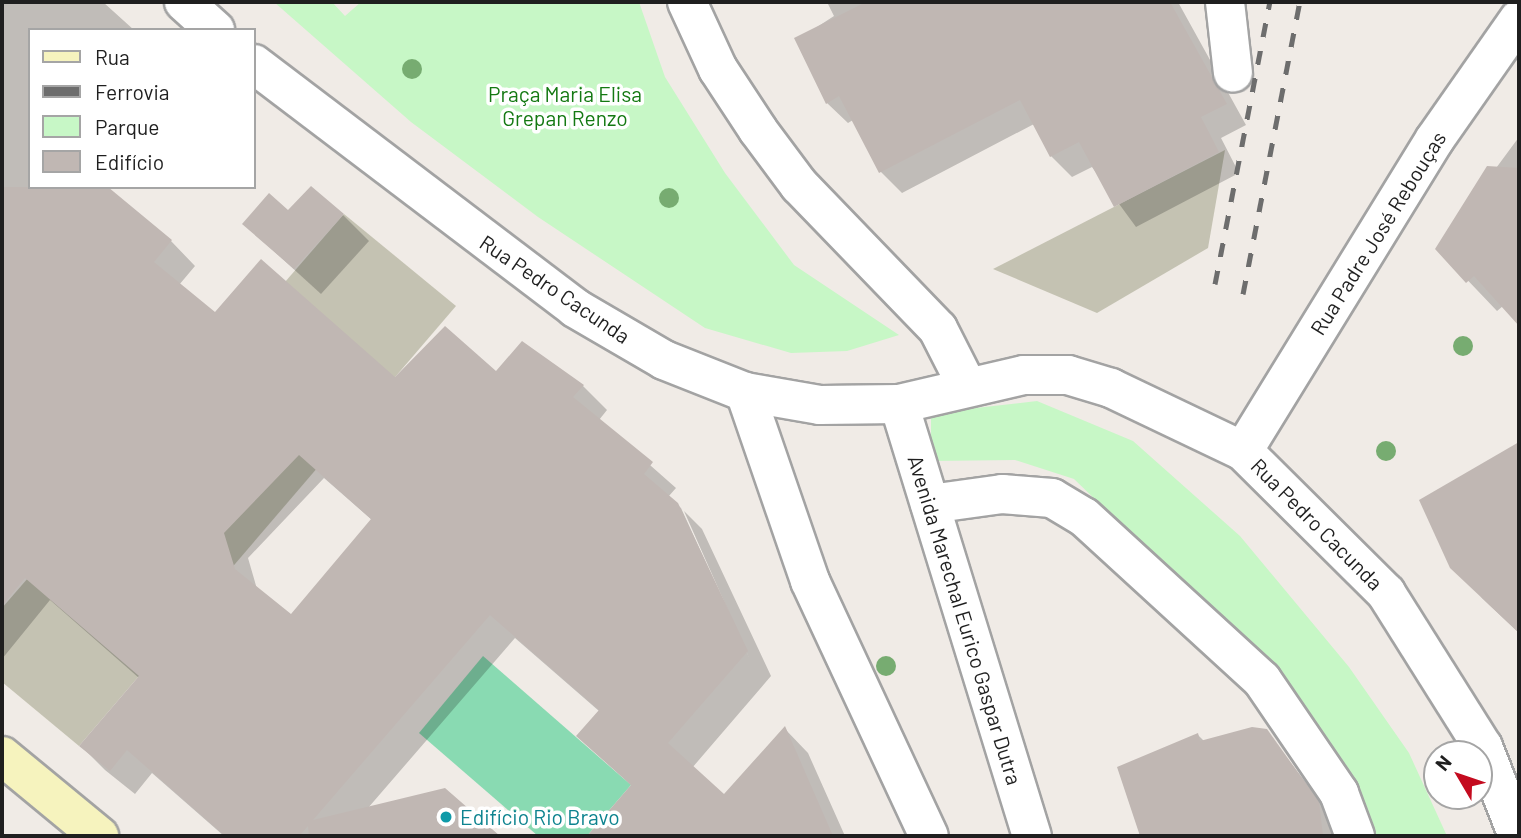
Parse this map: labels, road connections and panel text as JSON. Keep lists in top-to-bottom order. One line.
{"streets":{"street":["Rua Padre José Rebouças","Rua Pedro Cacunda","Avenida Marechal Eurico Gaspar Dutra"]},"crossings":[["Rua Padre José Rebouças","Rua Pedro Cacunda"],["Rua Pedro Cacunda","Avenida Marechal Eurico Gaspar Dutra"]],"parks":["Praça Maria Elisa Grepan Renzo"],"places":["Edifício Rio Bravo"],"legend":["Rua","Ferrovia","Parque","Edifício"],"north":"top left"}
